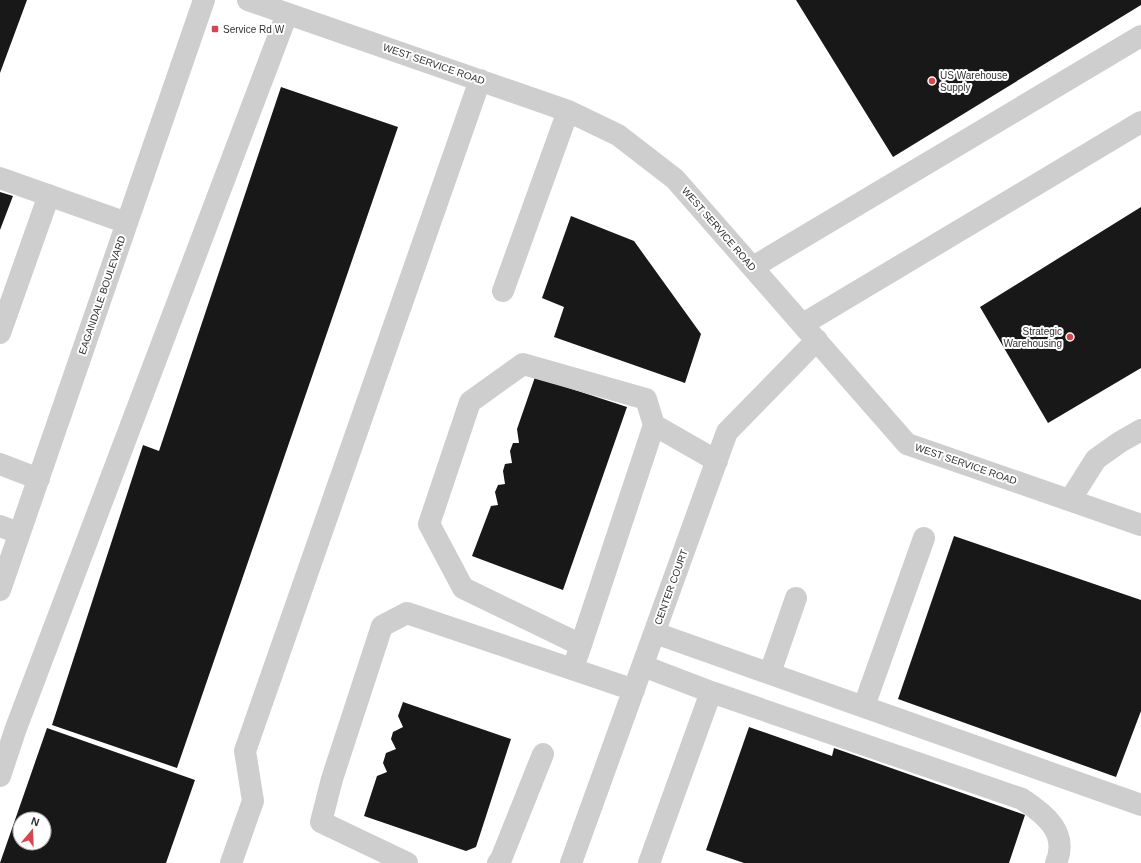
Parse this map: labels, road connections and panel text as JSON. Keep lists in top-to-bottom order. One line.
{"streets":{"street":["WEST SERVICE ROAD","EAGANDALE BOULEVARD","CENTER COURT"]},"crossings":[["WEST SERVICE ROAD","CENTER COURT"]],"places":{"transit":["Service Rd W"],"other":["US Warehouse Supply","Strategic Warehousing"]},"north":"top"}
